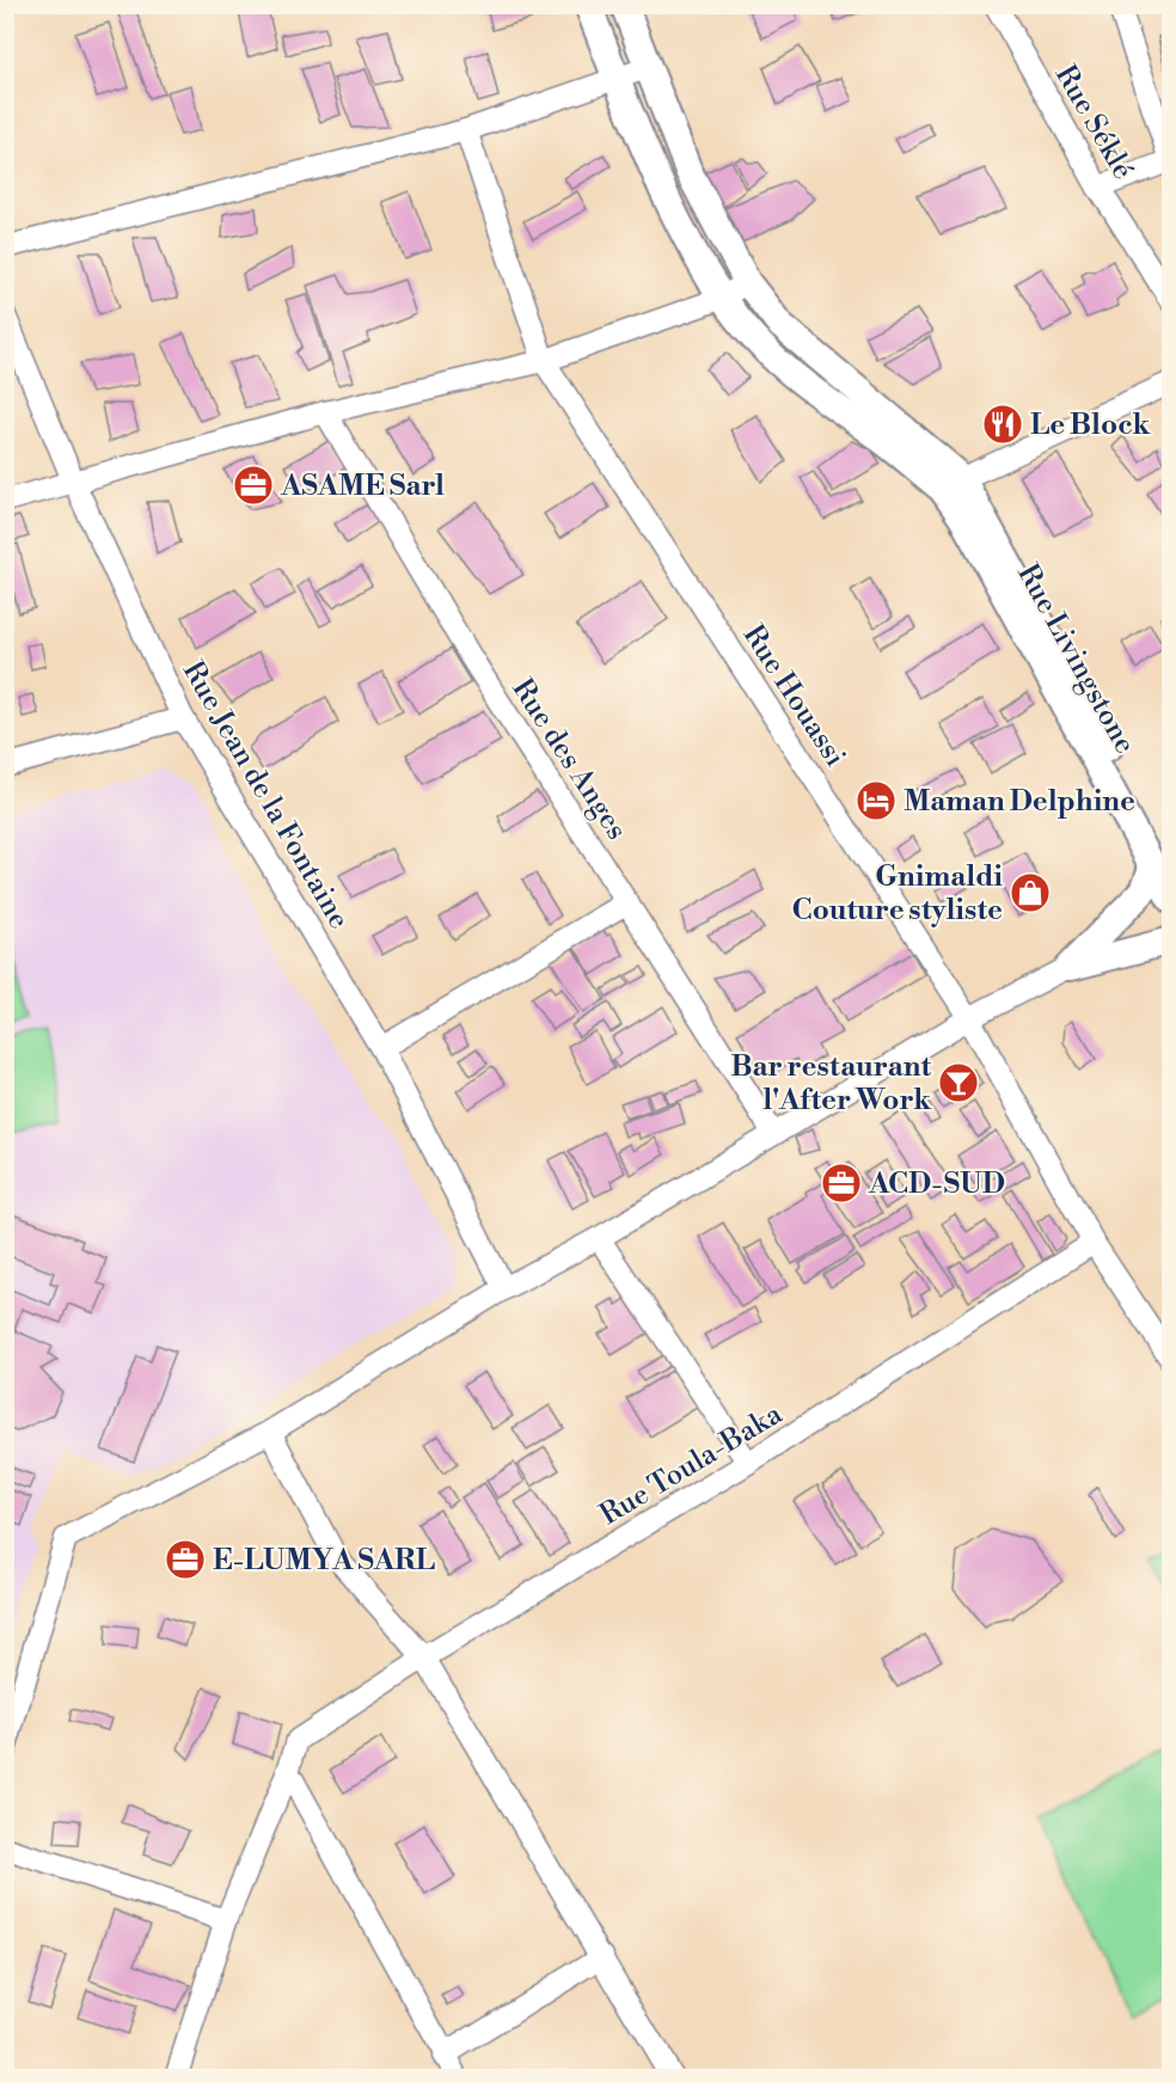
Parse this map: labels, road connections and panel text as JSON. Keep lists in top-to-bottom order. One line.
{"streets":{"street":["Rue Séklé","Rue Livingstone","Rue Houassi","Rue des Anges","Rue Jean de la Fontaine","Rue Toula-Baka"]},"crossings":[["Rue Houassi","Rue Toula-Baka"]],"places":{"restaurant":["Le Block"],"office":["ASAME Sarl","ACD-SUD","E-LUMYA SARL"],"hotel":["Maman Delphine"],"shop":["Gnimaldi Couture styliste"],"bar":["Bar restaurant l'After Work"]}}
